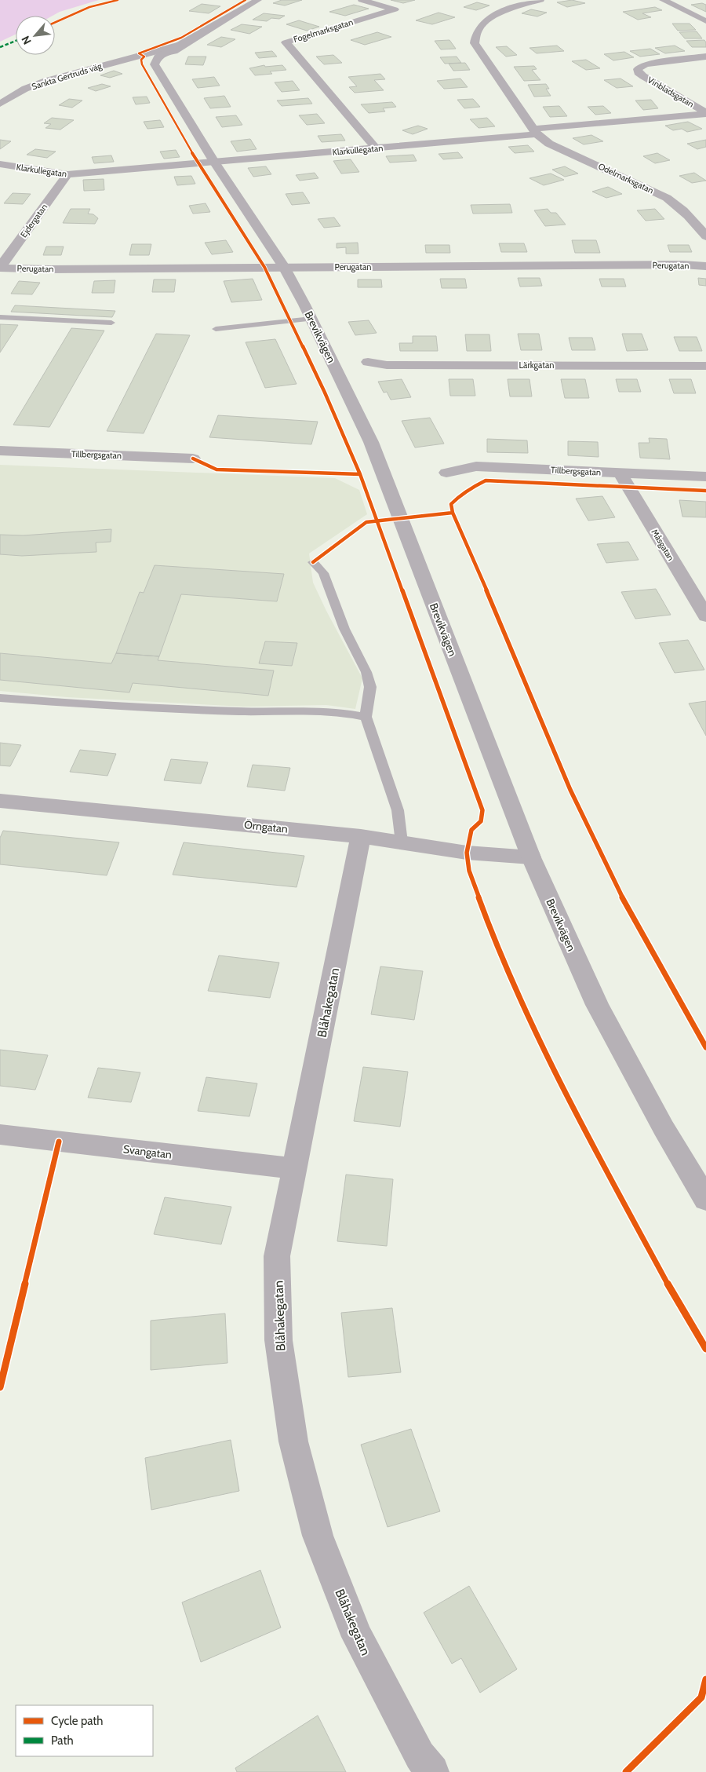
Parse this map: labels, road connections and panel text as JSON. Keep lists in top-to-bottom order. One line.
{"streets":{"street":["Fogelmarksgatan","Sankta Gertruds väg","Vinbladsgatan","Klarkullegatan","Odelmarksgatan","Ejdergatan","Perugatan","Brevikvägen","Lärkgatan","Tillbergsgatan","Måsgatan","Örngatan","Blåhakegatan","Svangatan"]},"crossings":[["Fogelmarksgatan","Klarkullegatan"],["Sankta Gertruds väg","Brevikvägen"],["Vinbladsgatan","Klarkullegatan"],["Klarkullegatan","Odelmarksgatan"],["Klarkullegatan","Ejdergatan"],["Klarkullegatan","Brevikvägen"],["Ejdergatan","Perugatan"],["Perugatan","Brevikvägen"],["Brevikvägen","Örngatan"],["Tillbergsgatan","Måsgatan"],["Örngatan","Blåhakegatan"],["Blåhakegatan","Svangatan"]],"legend":["Cycle path","Path"],"north":"bottom left"}
